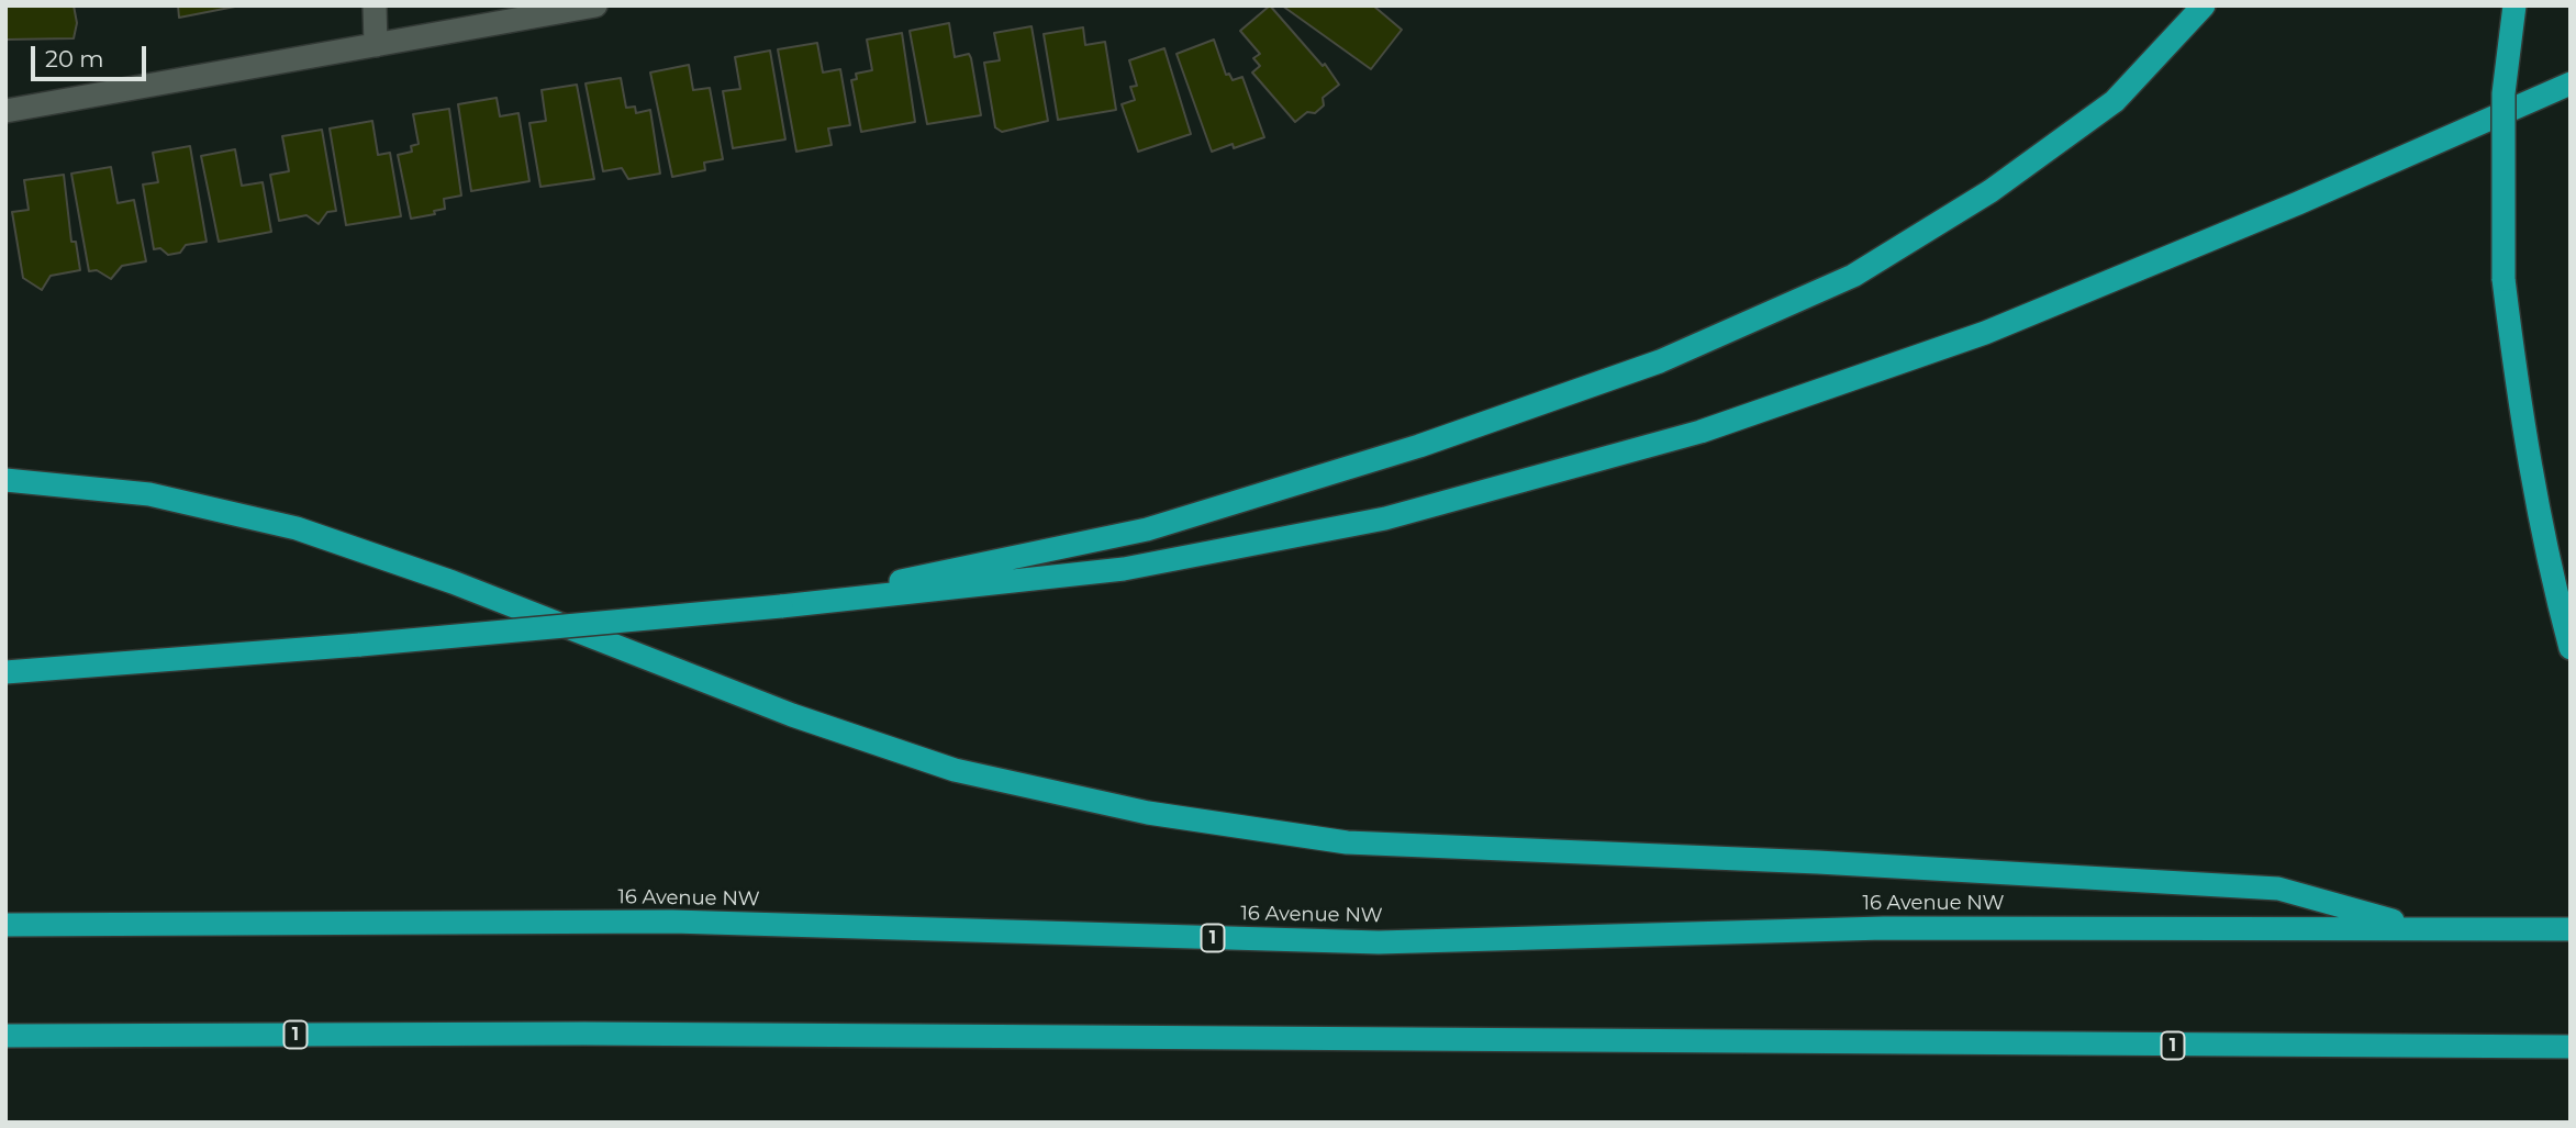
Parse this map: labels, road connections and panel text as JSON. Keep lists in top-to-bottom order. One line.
{"streets":{"highway":["16 Avenue NW","1"]},"scale_bar":"20 m"}
